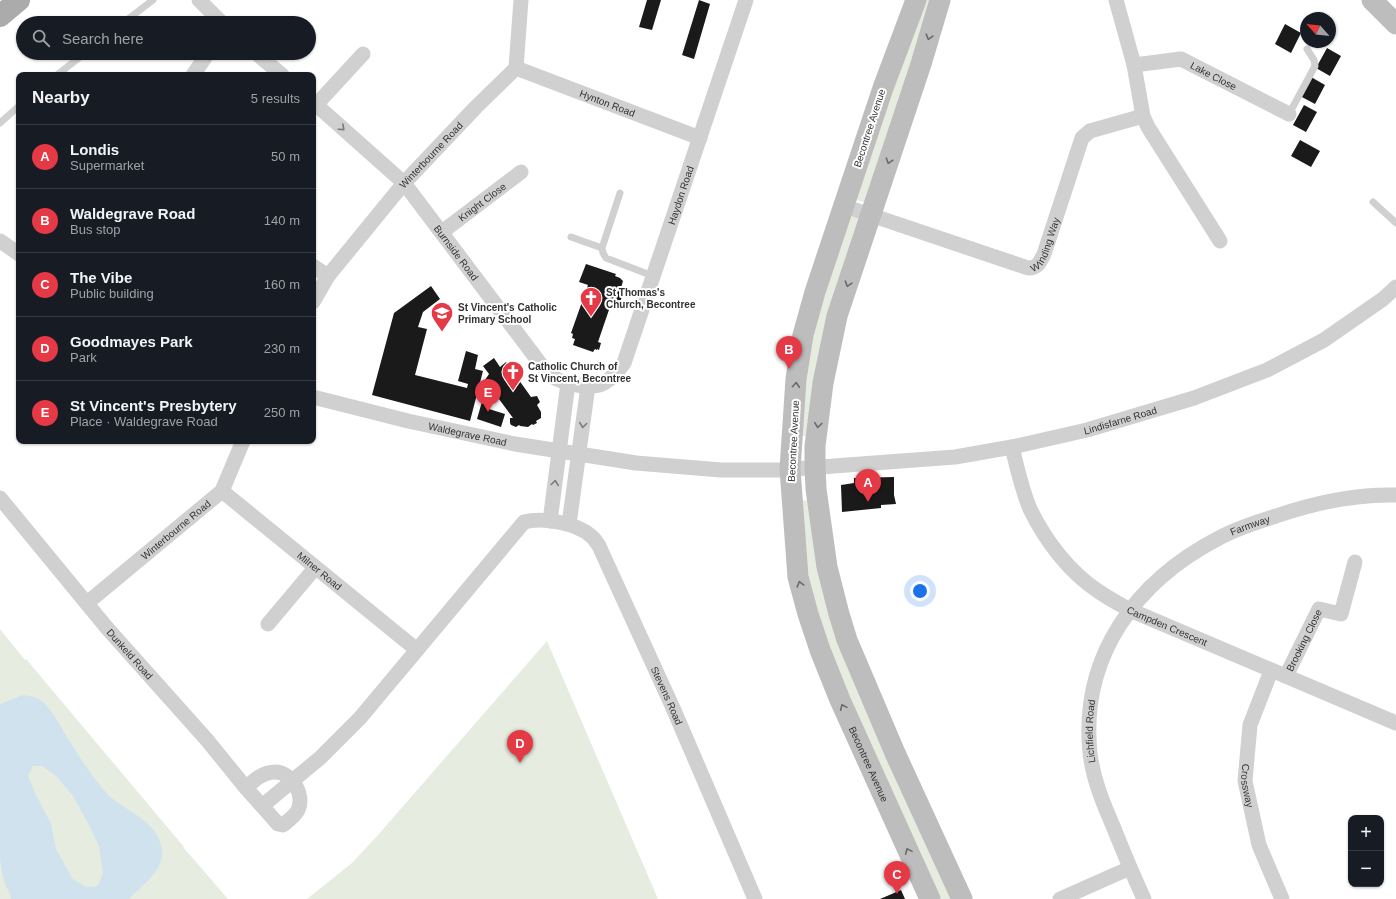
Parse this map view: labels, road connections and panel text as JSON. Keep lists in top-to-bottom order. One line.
{"streets":{"street":["Lake Close","Hynton Road","Becontree Avenue","Winterbourne Road","Haydon Road","Knight Close","Winding Way","Burnside Road","Lindisfarne Road","Waldegrave Road","Farmway","Milner Road","Campden Crescent","Brooking Close","Dunkeld Road","Stevens Road","Lichfield Road","Crossway"]},"crossings":[["Hynton Road","Winterbourne Road"],["Hynton Road","Haydon Road"],["Becontree Avenue","Winding Way"],["Becontree Avenue","Waldegrave Road"],["Winterbourne Road","Burnside Road"],["Winterbourne Road","Milner Road"],["Winterbourne Road","Dunkeld Road"],["Haydon Road","Burnside Road"],["Knight Close","Burnside Road"],["Lindisfarne Road","Waldegrave Road"],["Lindisfarne Road","Campden Crescent"],["Farmway","Campden Crescent"],["Farmway","Lichfield Road"],["Milner Road","Stevens Road"],["Campden Crescent","Brooking Close"],["Campden Crescent","Lichfield Road"],["Campden Crescent","Crossway"],["Dunkeld Road","Stevens Road"]],"places":{"church":["St Thomas's Church, Becontree","Catholic Church of St Vincent, Becontree"],"school or university":["St Vincent's Catholic Primary School"]},"north":"top left","page":{"search":"Search here","heading":["Nearby","5 results"],"list":[{"mark":"A","name":"Londis","note":"Supermarket","value":"50 m"},{"mark":"B","name":"Waldegrave Road","note":"Bus stop","value":"140 m"},{"mark":"C","name":"The Vibe","note":"Public building","value":"160 m"},{"mark":"D","name":"Goodmayes Park","note":"Park","value":"230 m"},{"mark":"E","name":"St Vincent's Presbytery","note":"Place · Waldegrave Road","value":"250 m"}],"pins":["B","E","A","D","C"],"map_buttons":["+","−"]}}
